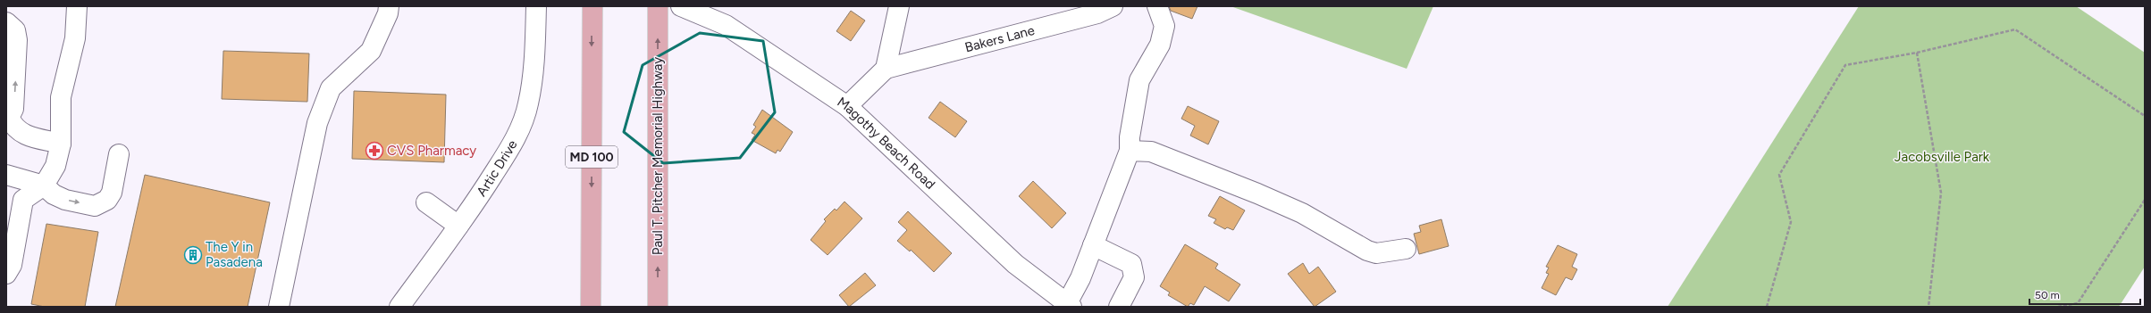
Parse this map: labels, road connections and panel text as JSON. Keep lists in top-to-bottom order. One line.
{"streets":{"main road":["Paul T. Pitcher Memorial Highway","MD 100"],"street":["Bakers Lane","Magothy Beach Road","Artic Drive"]},"parks":["Jacobsville Park"],"places":{"pharmacy":["CVS Pharmacy"],"building":["The Y in Pasadena"]},"scale_bar":"50 m"}
